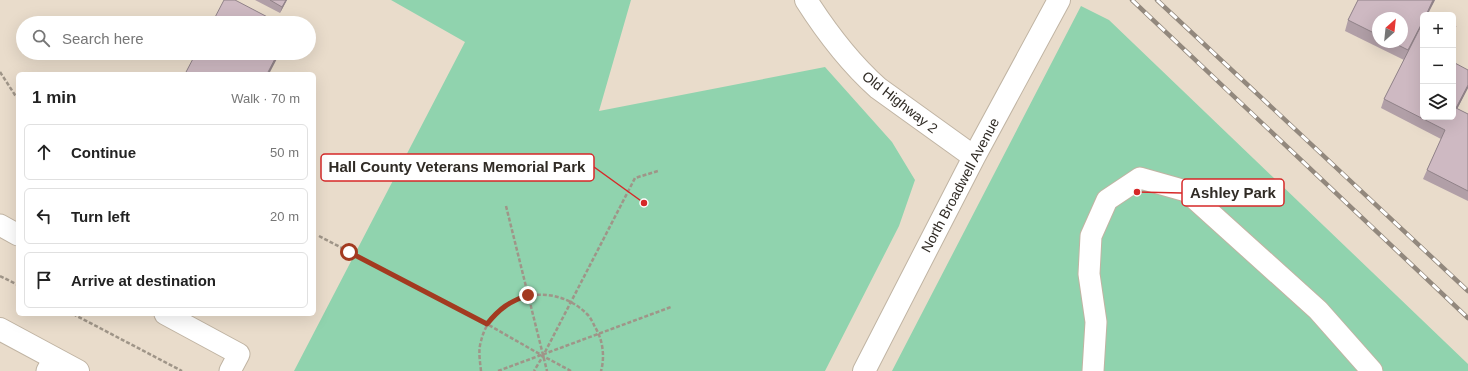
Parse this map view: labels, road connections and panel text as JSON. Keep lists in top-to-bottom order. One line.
{"streets":{"main road":["Old Highway 2","North Broadwell Avenue"]},"crossings":[["Old Highway 2","North Broadwell Avenue"]],"places":["Ashley Park","Hall County Veterans Memorial Park"],"north":"top right","page":{"map_buttons":["+","−"],"search":"Search here","heading":["1 min","Walk · 70 m"],"list":[["Continue","50 m"],["Turn left","20 m"],"Arrive at destination"]}}
